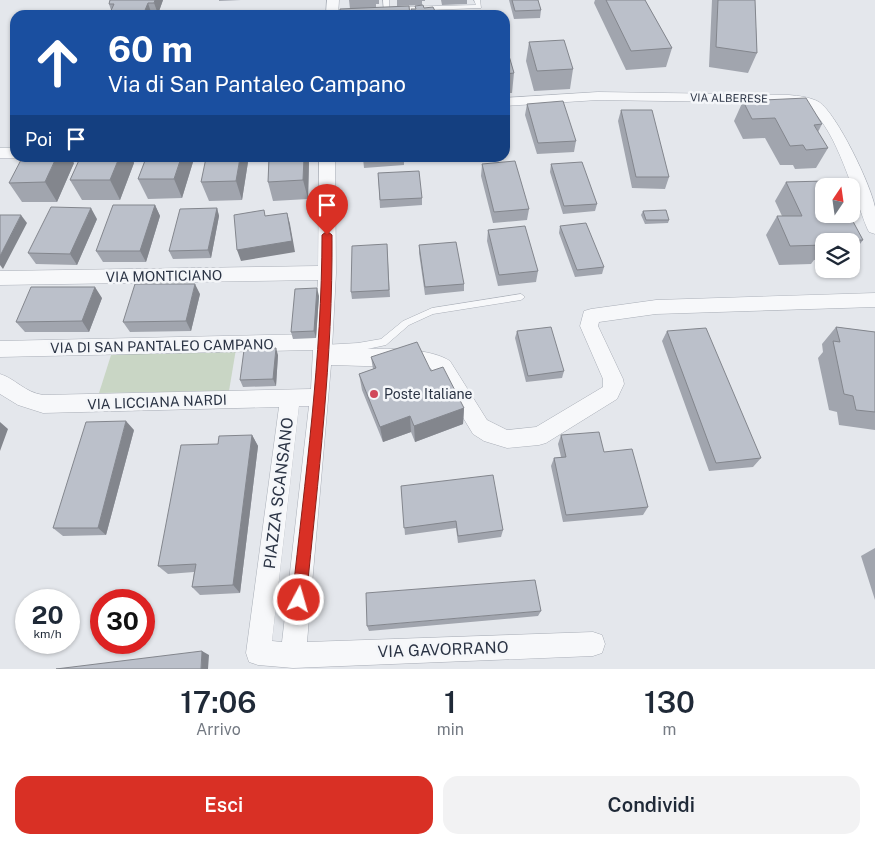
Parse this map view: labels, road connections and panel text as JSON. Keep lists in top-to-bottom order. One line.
{"streets":{"street":["VIA ALBERESE","VIA MONTICIANO","VIA DI SAN PANTALEO CAMPANO","VIA LICCIANA NARDI","PIAZZA SCANSANO","VIA GAVORRANO"]},"crossings":[["VIA LICCIANA NARDI","PIAZZA SCANSANO"],["PIAZZA SCANSANO","VIA GAVORRANO"]],"places":["Poste Italiane"],"north":"top","page":{"turn":["60 m","Via di San Pantaleo Campano"],"then":"Poi","speed":"20 km/h","limit":"30","eta":["17:06","Arrivo","1","min","130","m"],"buttons":["Esci","Condividi"]}}
